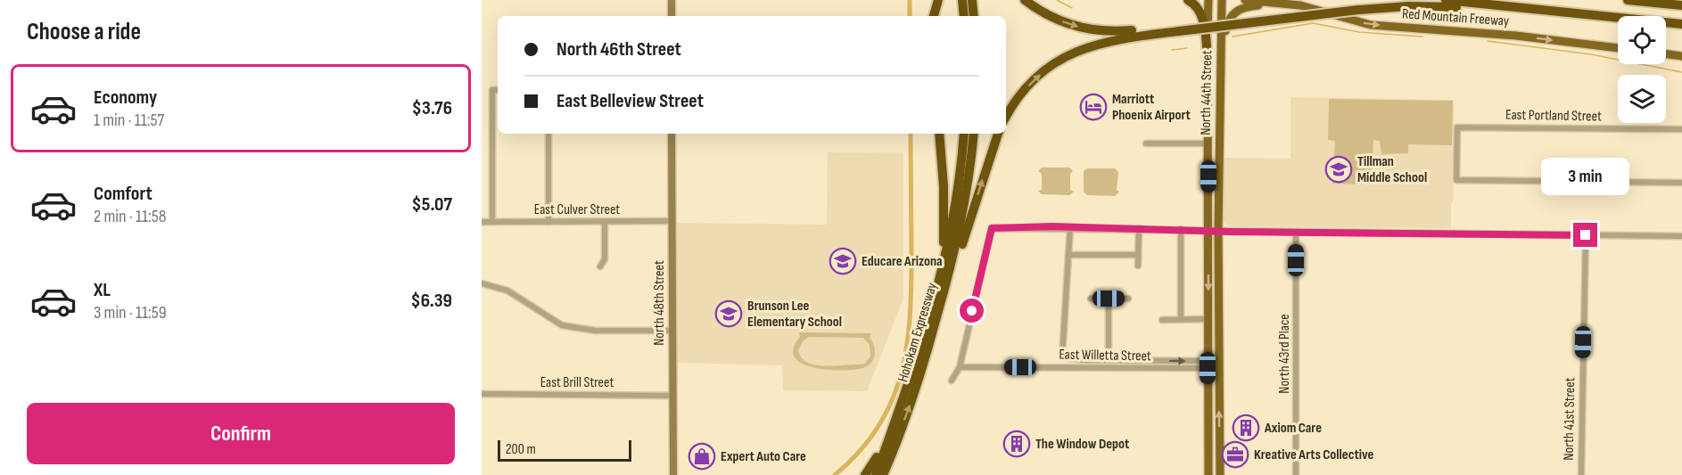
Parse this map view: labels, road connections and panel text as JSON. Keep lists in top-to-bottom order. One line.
{"streets":{"highway":["Red Mountain Freeway","Hohokam Expressway"],"main road":["North 44th Street"],"street":["East Portland Street","East Culver Street","North 48th Street","North 43rd Place","East Willetta Street","East Brill Street","North 41st Street"]},"crossings":[["North 44th Street","East Willetta Street"],["East Culver Street","North 48th Street"],["North 48th Street","East Brill Street"]],"one_way":["Red Mountain Freeway"],"places":{"hotel":["Marriott Phoenix Airport"],"school or university":["Tillman Middle School","Educare Arizona","Brunson Lee Elementary School"],"building":["Axiom Care","The Window Depot"],"office":["Kreative Arts Collective"],"shop":["Expert Auto Care"]},"scale_bar":"200 m","page":{"heading":"Choose a ride","banner":["North 46th Street","East Belleview Street"],"list":[{"name":"Economy","note":"1 min · 11:57","value":"$3.76"},{"name":"Comfort","note":"2 min · 11:58","value":"$5.07"},{"name":"XL","note":"3 min · 11:59","value":"$6.39"}],"bubble":"3 min","buttons":"Confirm","scale":"200 m"}}
